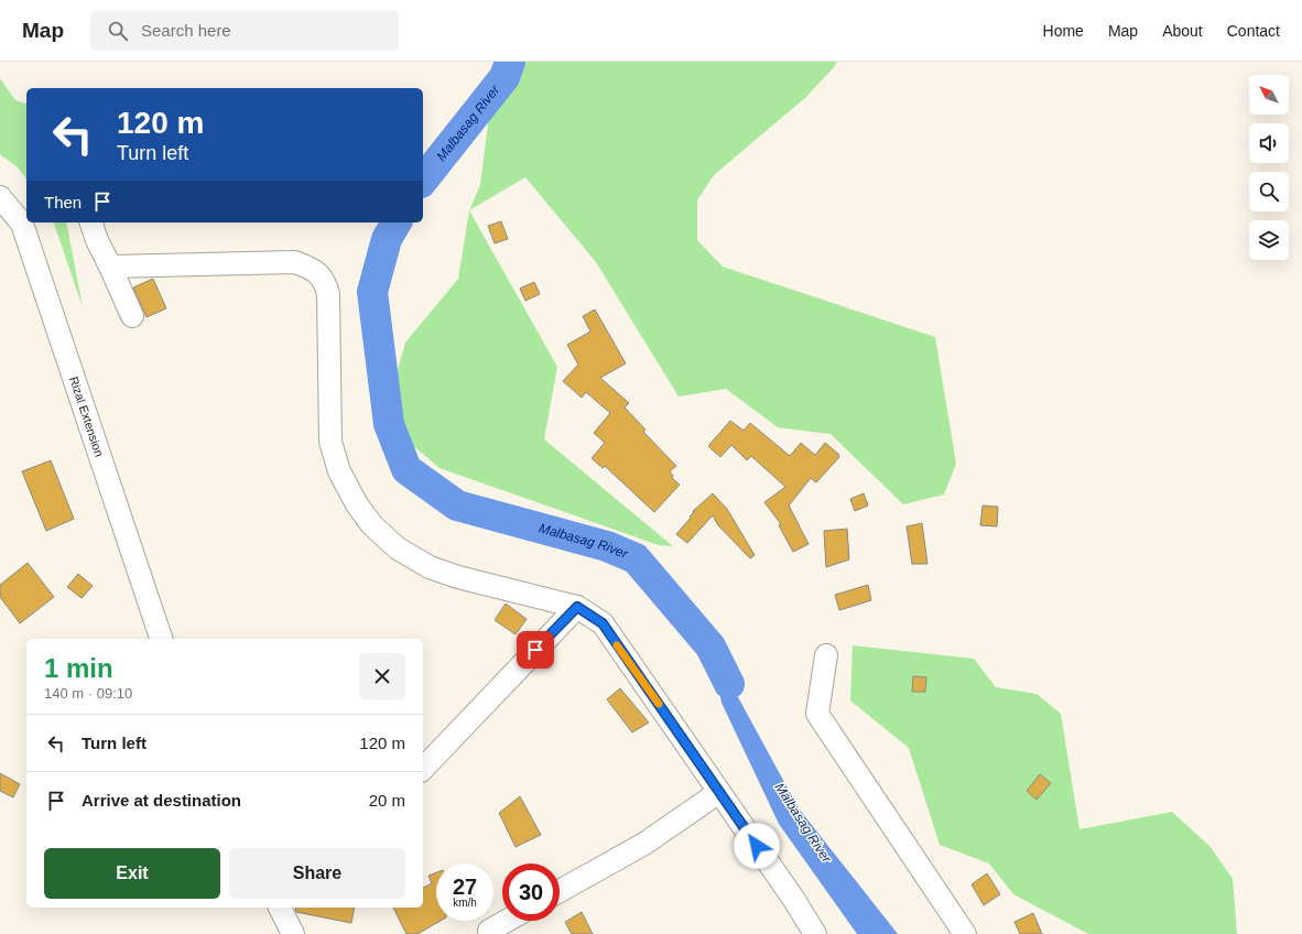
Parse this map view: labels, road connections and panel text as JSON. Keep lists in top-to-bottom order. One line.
{"streets":{"street":["Rizal Extension"]},"water":["Malbasag River"],"north":"top left","page":{"header":"Map","search":"Search here","nav":["Home","Map","About","Contact"],"turn":["120 m","Turn left"],"then":"Then","heading":["1 min","140 m · 09:10"],"list":[{"name":"Turn left","value":"120 m"},{"name":"Arrive at destination","value":"20 m"}],"buttons":["Exit","Share"],"speed":"27 km/h","limit":"30"}}
